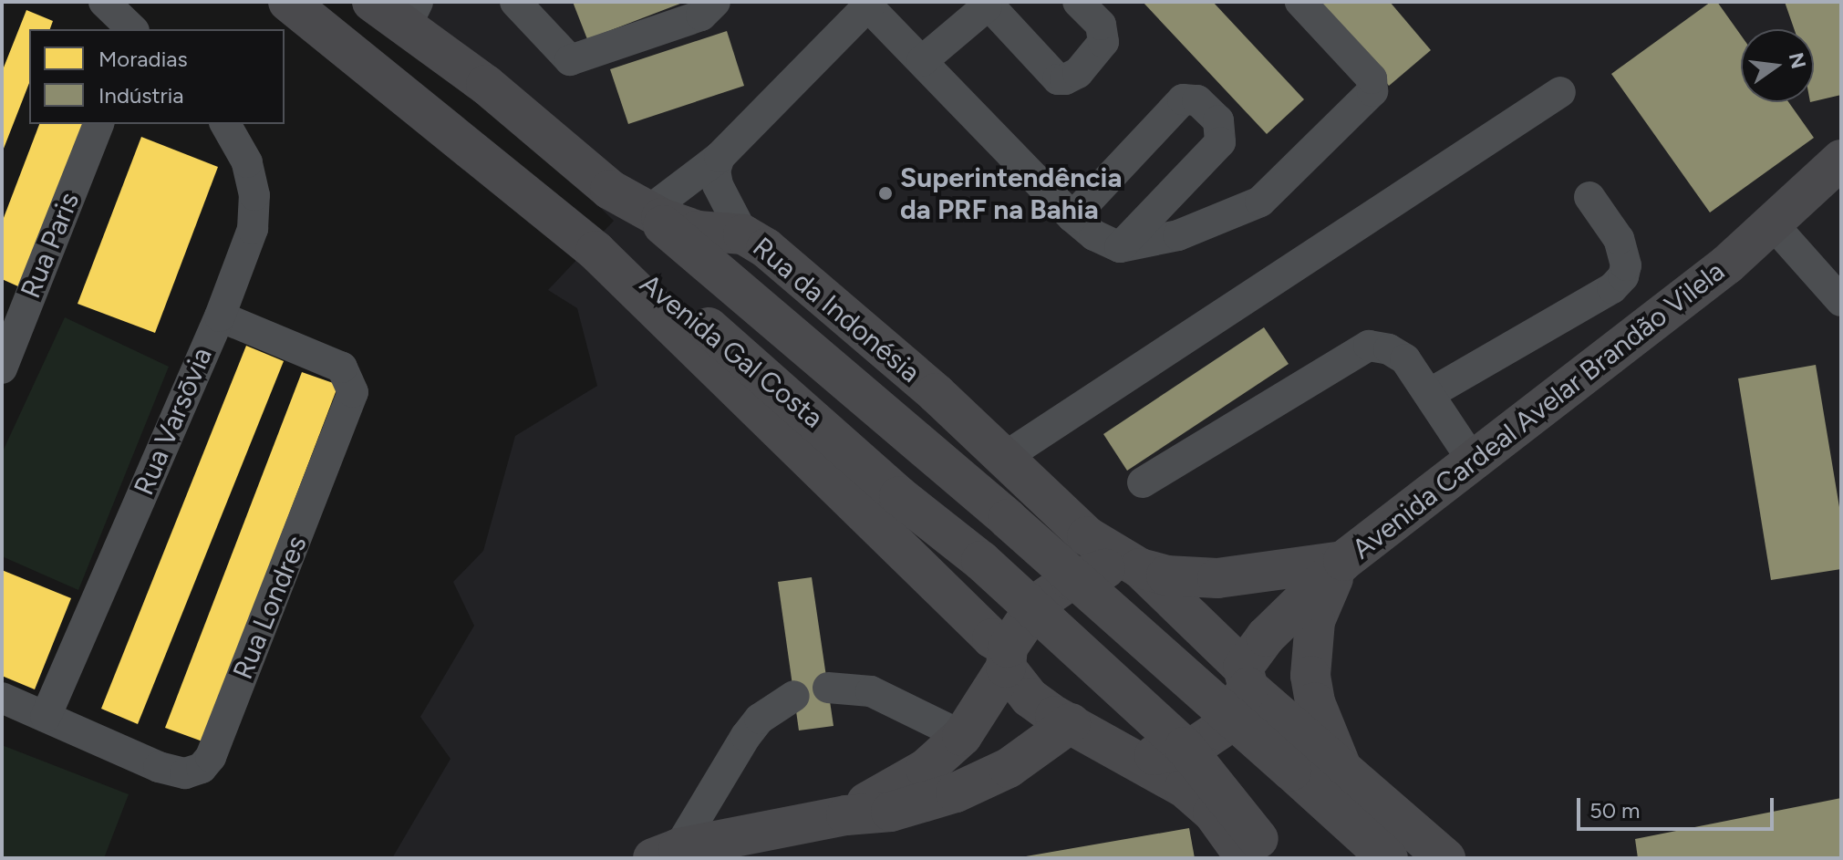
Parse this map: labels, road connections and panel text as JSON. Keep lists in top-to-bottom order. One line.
{"streets":{"main road":["Rua da Indonésia","Avenida Gal Costa","Avenida Cardeal Avelar Brandão Vilela"],"street":["Rua Paris","Rua Varsōvia","Rua Londres"]},"crossings":[["Rua da Indonésia","Avenida Gal Costa"],["Rua da Indonésia","Avenida Cardeal Avelar Brandão Vilela"],["Avenida Gal Costa","Avenida Cardeal Avelar Brandão Vilela"],["Rua Varsōvia","Rua Londres"]],"places":["Superintendência da PRF na Bahia"],"legend":["Moradias","Indústria"],"scale_bar":"50 m","north":"right"}
